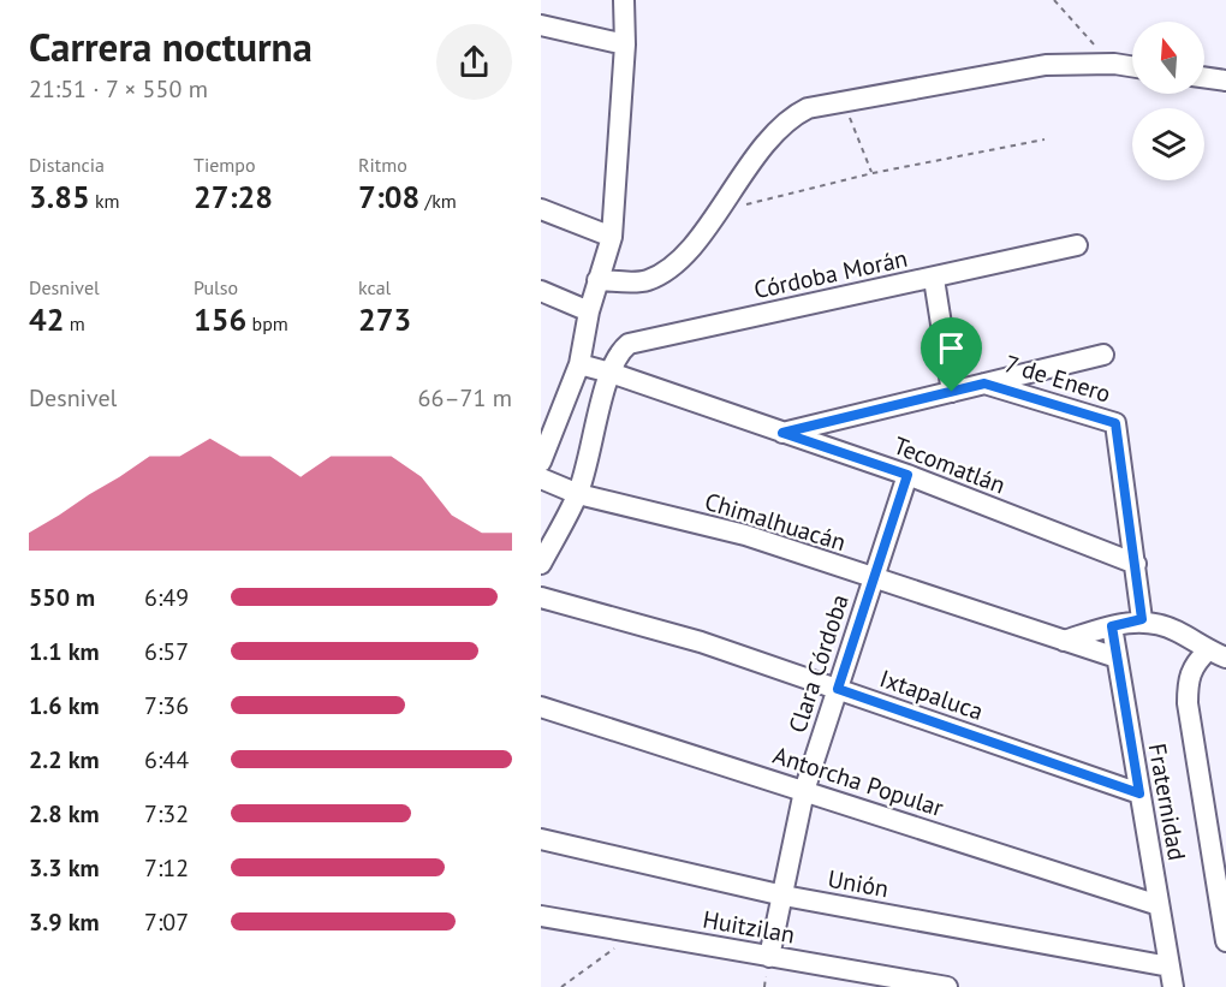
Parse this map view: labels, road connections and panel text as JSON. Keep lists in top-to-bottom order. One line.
{"streets":{"street":["Córdoba Morán","7 de Enero","Tecomatlán","Chimalhuacán","Clara Córdoba","Ixtapaluca","Antorcha Popular","Fraternidad","Unión","Huitzilan"]},"crossings":[["Córdoba Morán","Tecomatlán"],["Córdoba Morán","Chimalhuacán"],["7 de Enero","Tecomatlán"],["Tecomatlán","Clara Córdoba"],["Chimalhuacán","Clara Córdoba"],["Chimalhuacán","Fraternidad"],["Clara Córdoba","Ixtapaluca"],["Clara Córdoba","Antorcha Popular"],["Clara Córdoba","Unión"],["Clara Córdoba","Huitzilan"],["Ixtapaluca","Fraternidad"],["Antorcha Popular","Fraternidad"],["Fraternidad","Unión"]],"north":"top","page":{"heading":["Carrera nocturna","21:51 · 7 × 550 m"],"stats":[["Distancia","3.85 km"],["Tiempo","27:28"],["Ritmo","7:08 /km"],["Desnivel","42 m"],["Pulso","156 bpm"],["kcal","273"]],"chart":["Desnivel","66–71 m"],"list":[{"name":"550 m","note":"6:49"},{"name":"1.1 km","note":"6:57"},{"name":"1.6 km","note":"7:36"},{"name":"2.2 km","note":"6:44"},{"name":"2.8 km","note":"7:32"},{"name":"3.3 km","note":"7:12"},{"name":"3.9 km","note":"7:07"}]}}
